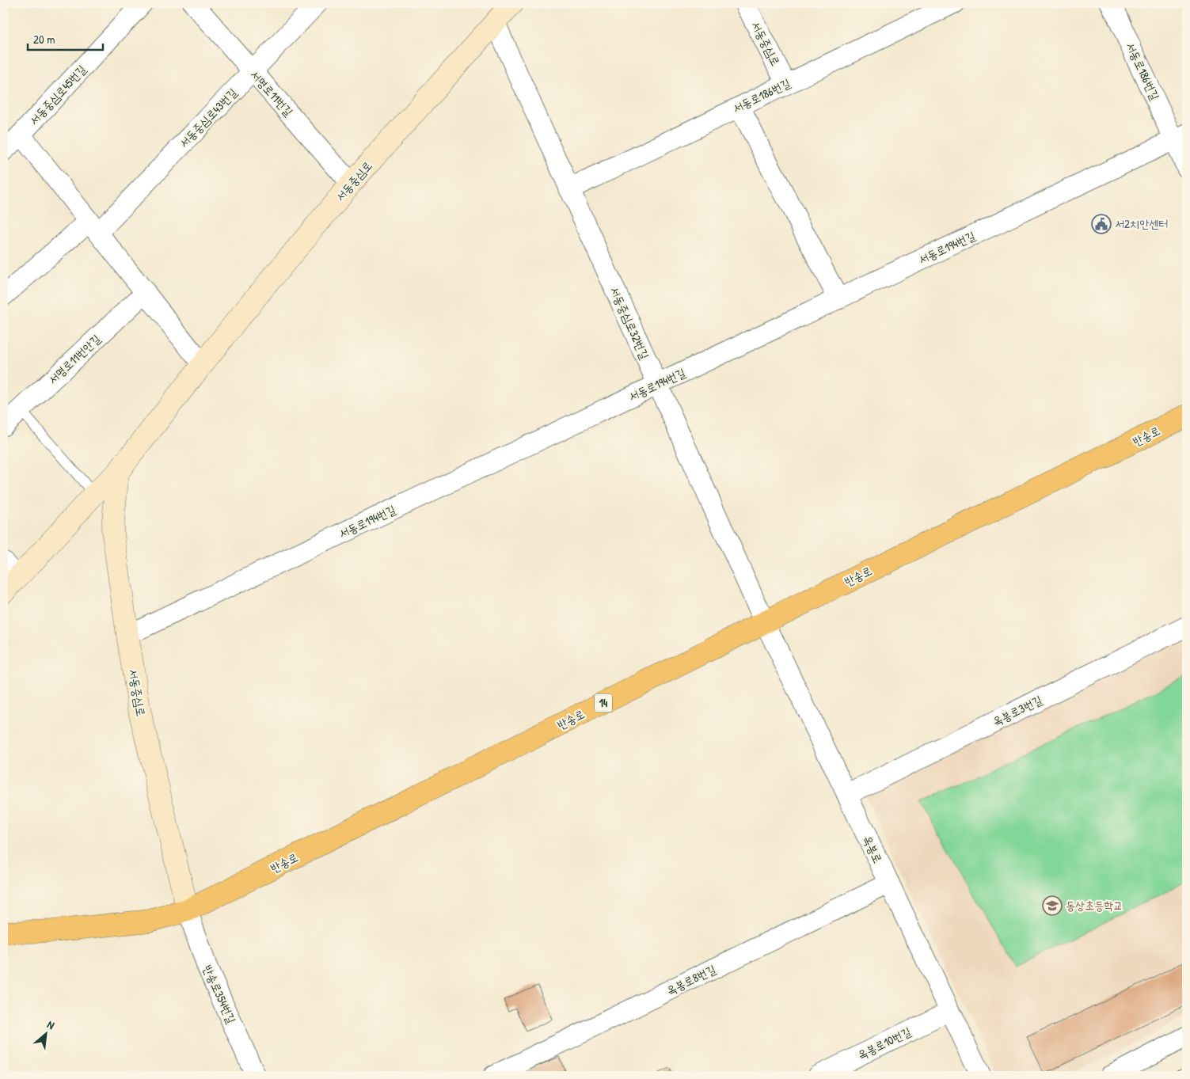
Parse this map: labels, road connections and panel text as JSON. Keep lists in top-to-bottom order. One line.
{"streets":{"main road":["반송로","14"],"street":["서동중심로","서동로186번길","서명로11번길","서동중심로45번길","서동중심로43번길","서동로194번길","서동중심로32번길","서명로11번안길","옥봉로3번길","옥봉로","옥봉로8번길","반송로354번길","옥봉로10번길"]},"crossings":[["서동중심로","서동로186번길"],["서동중심로","서명로11번길"],["서동중심로","서동로194번길"],["서동중심로","서동중심로32번길"],["서동중심로","반송로"],["서동중심로","반송로354번길"],["서동로186번길","서동로194번길"],["서동로186번길","서동중심로32번길"],["서명로11번길","서동중심로43번길"],["서동로194번길","서동중심로32번길"],["서동중심로32번길","반송로"],["서동중심로32번길","옥봉로"],["반송로","옥봉로"],["반송로","반송로354번길"],["옥봉로3번길","옥봉로"],["옥봉로","옥봉로8번길"],["옥봉로","옥봉로10번길"]],"places":{"public building":["서2치안센터"],"school or university":["동상초등학교"]},"scale_bar":"20 m","north":"top right"}
